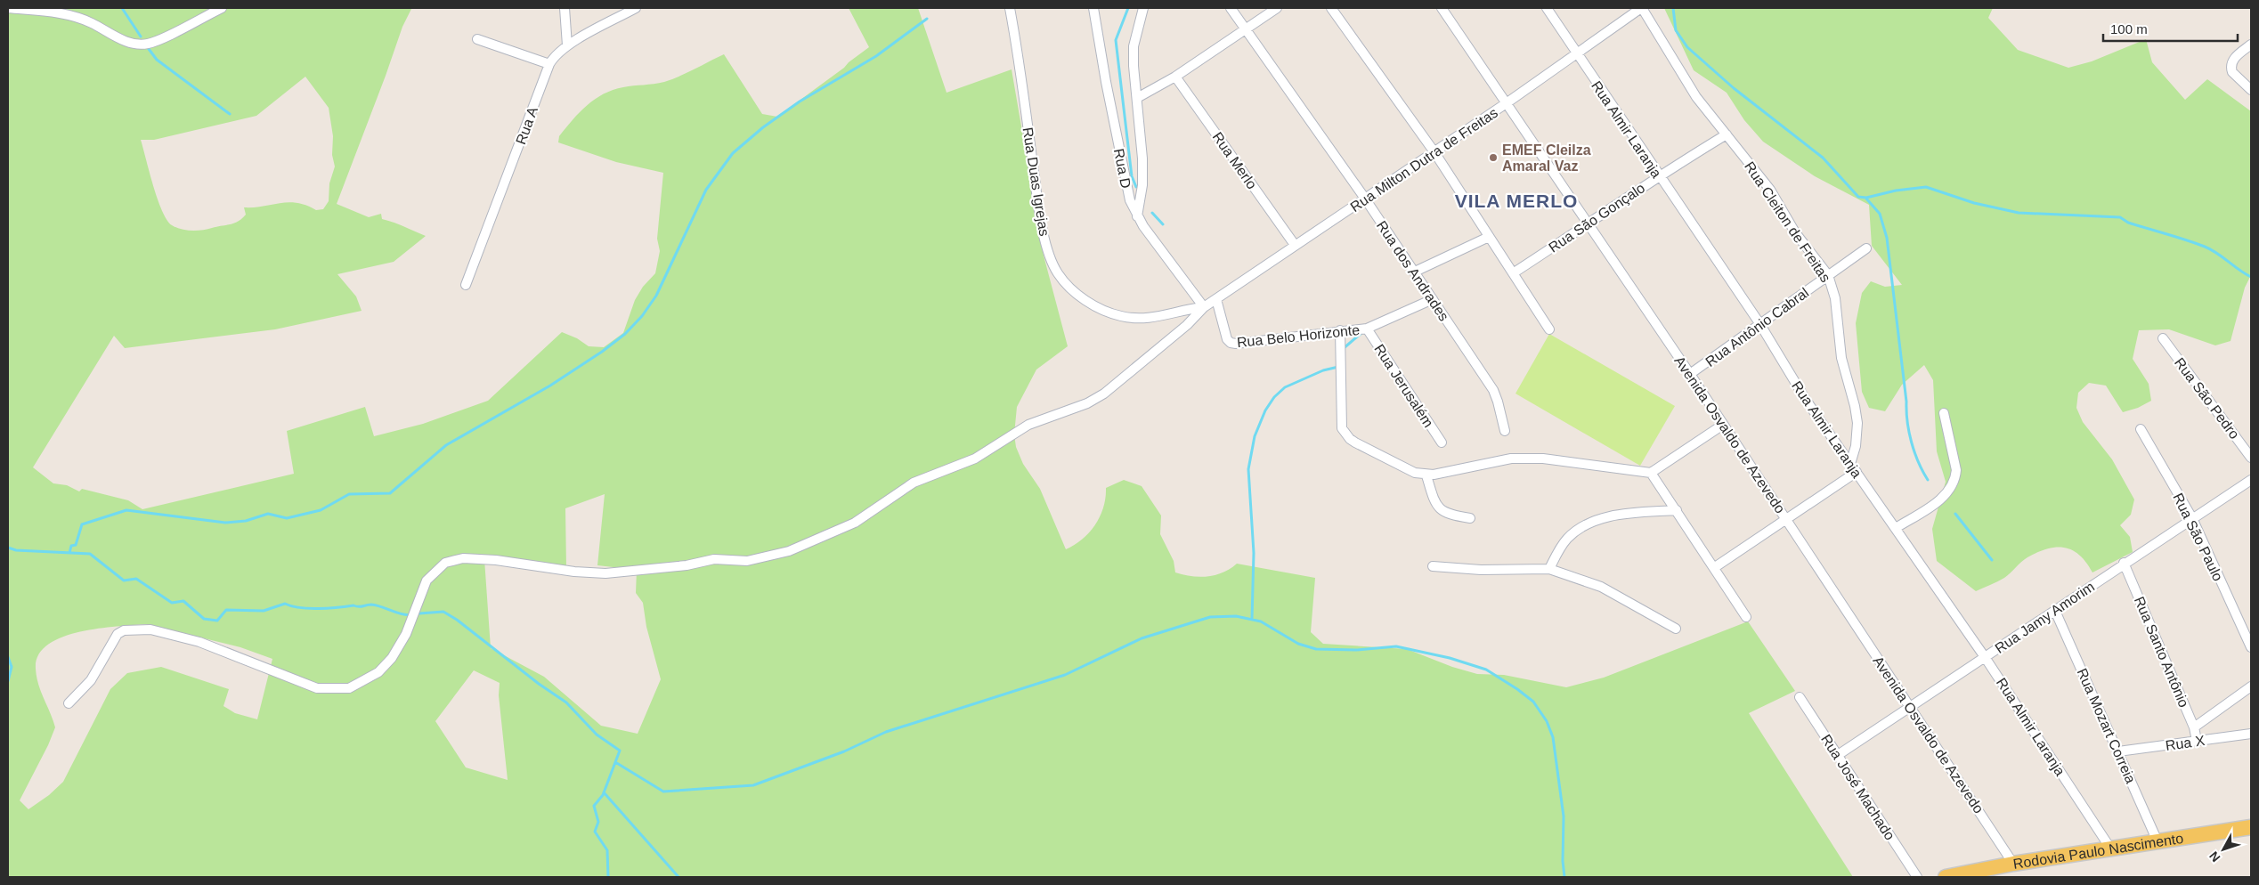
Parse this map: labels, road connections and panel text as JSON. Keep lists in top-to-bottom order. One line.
{"streets":{"main road":["Rodovia Paulo Nascimento"],"street":["Rua A","Rua Almir Laranja","Rua Milton Dutra de Freitas","Rua Merlo","Rua D","Rua Duas Igrejas","Rua São Gonçalo","Rua Cleiton de Freitas","Rua dos Andrades","Rua Antônio Cabral","Rua Belo Horizonte","Rua Jerusalém","Rua São Pedro","Avenida Osvaldo de Azevedo","Rua São Paulo","Rua Jamy Amorim","Rua Santo Antônio","Rua Mozart Correia","Rua X","Rua José Machado"]},"crossings":[["Rua Almir Laranja","Rua Milton Dutra de Freitas"],["Rua Almir Laranja","Rua São Gonçalo"],["Rua Almir Laranja","Rua Cleiton de Freitas"],["Rua Almir Laranja","Rua Antônio Cabral"],["Rua Almir Laranja","Rua Jamy Amorim"],["Rua Almir Laranja","Rodovia Paulo Nascimento"],["Rua Milton Dutra de Freitas","Rua Merlo"],["Rua Milton Dutra de Freitas","Rua D"],["Rua Milton Dutra de Freitas","Rua Duas Igrejas"],["Rua Milton Dutra de Freitas","Rua Cleiton de Freitas"],["Rua Milton Dutra de Freitas","Rua dos Andrades"],["Rua Milton Dutra de Freitas","Rua Belo Horizonte"],["Rua Milton Dutra de Freitas","Avenida Osvaldo de Azevedo"],["Rua D","Rua Duas Igrejas"],["Rua São Gonçalo","Rua Cleiton de Freitas"],["Rua São Gonçalo","Avenida Osvaldo de Azevedo"],["Rua Cleiton de Freitas","Rua Antônio Cabral"],["Rua dos Andrades","Rua Belo Horizonte"],["Rua Antônio Cabral","Avenida Osvaldo de Azevedo"],["Rua Belo Horizonte","Rua Jerusalém"],["Avenida Osvaldo de Azevedo","Rua Jamy Amorim"],["Avenida Osvaldo de Azevedo","Rodovia Paulo Nascimento"],["Rua São Paulo","Rua Jamy Amorim"],["Rua Jamy Amorim","Rua Santo Antônio"],["Rua Jamy Amorim","Rua Mozart Correia"],["Rua Jamy Amorim","Rua José Machado"],["Rua Santo Antônio","Rua X"],["Rua Mozart Correia","Rua X"],["Rua Mozart Correia","Rodovia Paulo Nascimento"]],"districts":["VILA MERLO"],"places":["EMEF Cleilza Amaral Vaz"],"scale_bar":"100 m","north":"bottom left"}
